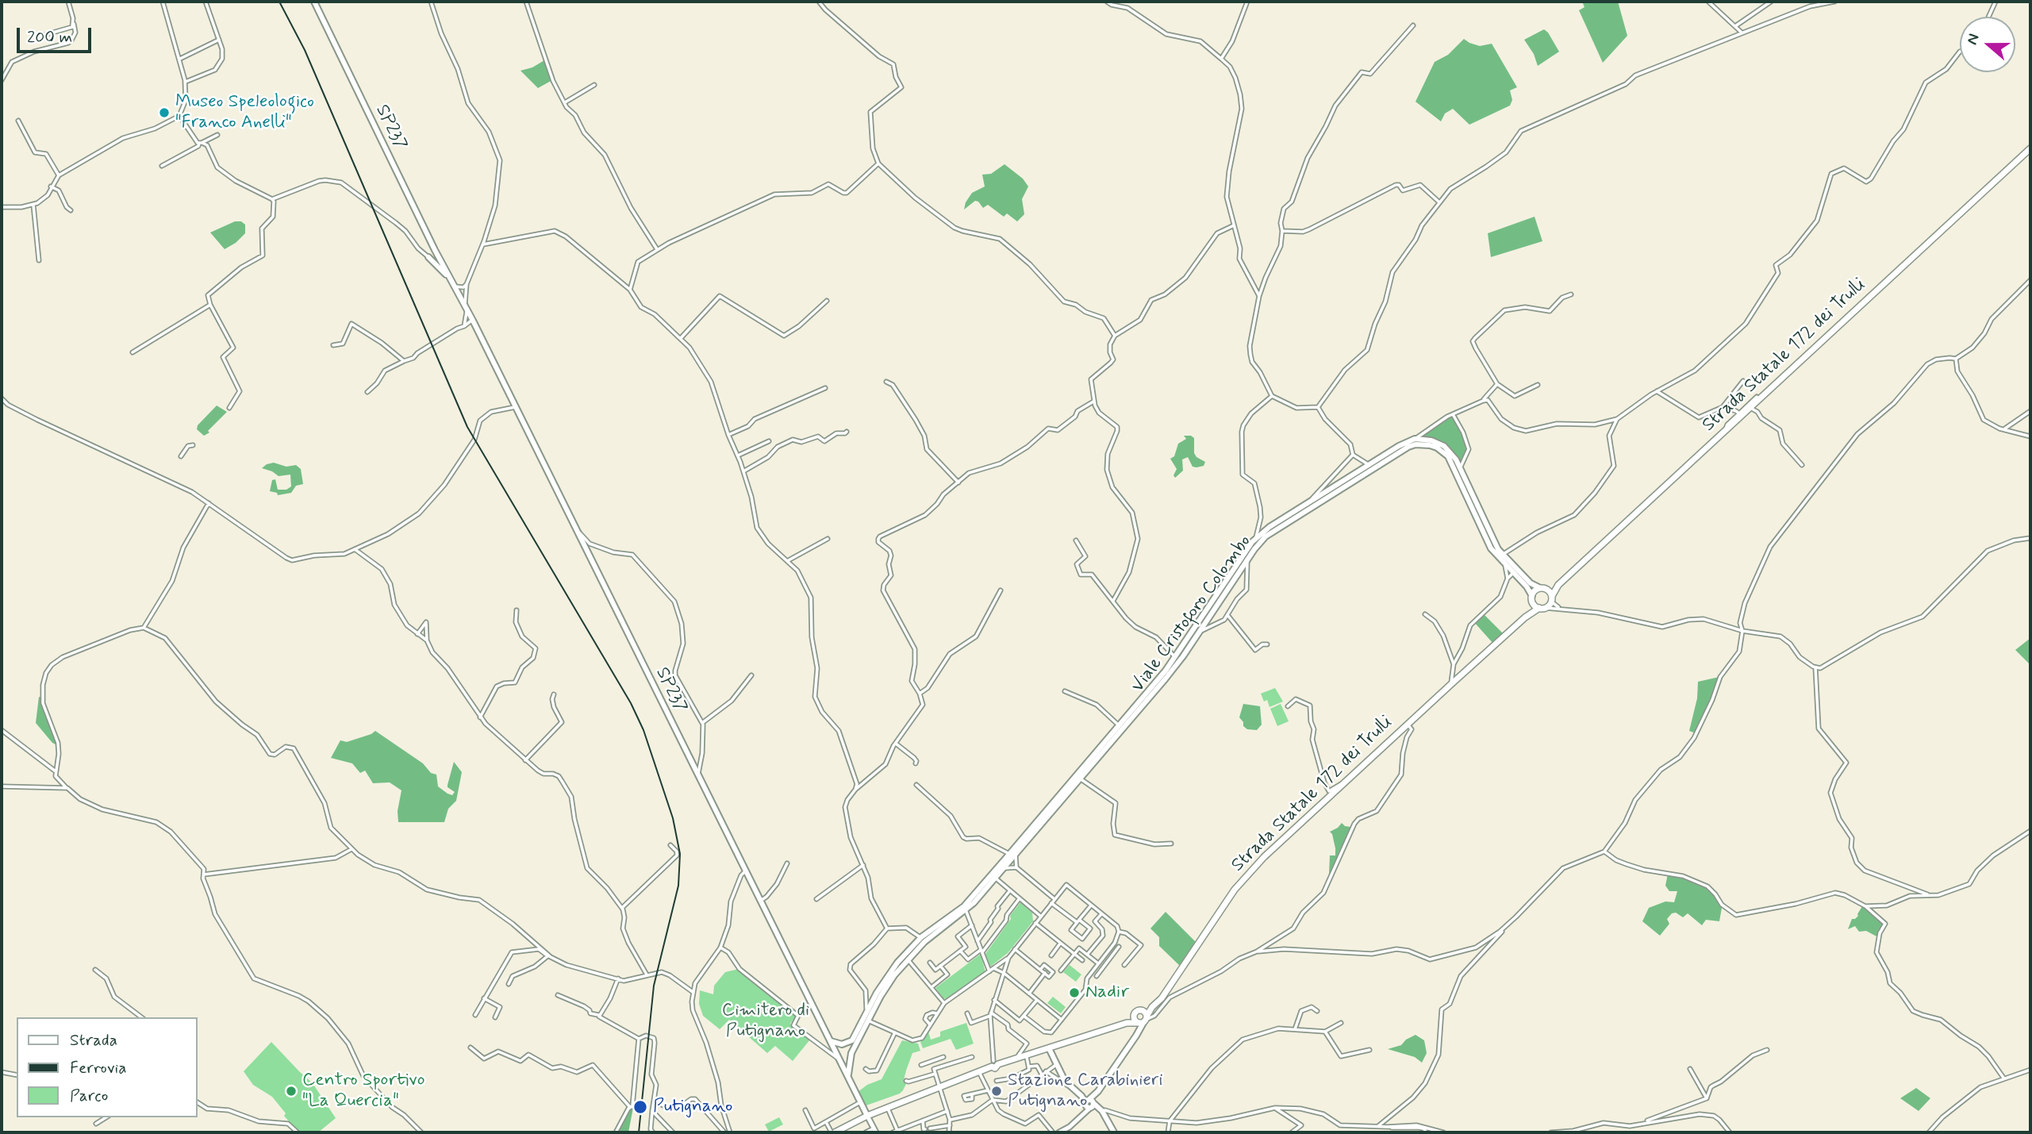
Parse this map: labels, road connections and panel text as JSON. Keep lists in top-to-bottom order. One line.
{"streets":{"main road":["SP237","Strada Statale 172 dei Trulli","Viale Cristoforo Colombo"]},"crossings":[["SP237","Viale Cristoforo Colombo"],["Strada Statale 172 dei Trulli","Viale Cristoforo Colombo"]],"parks":["Cimitero di Putignano"],"places":["Museo Speleologico \"Franco Anelli\"","Nadir","Centro Sportivo \"La Quercia\"","Stazione Carabinieri Putignano","Putignano"],"legend":["Strada","Ferrovia","Parco"],"scale_bar":"200 m","north":"left"}
